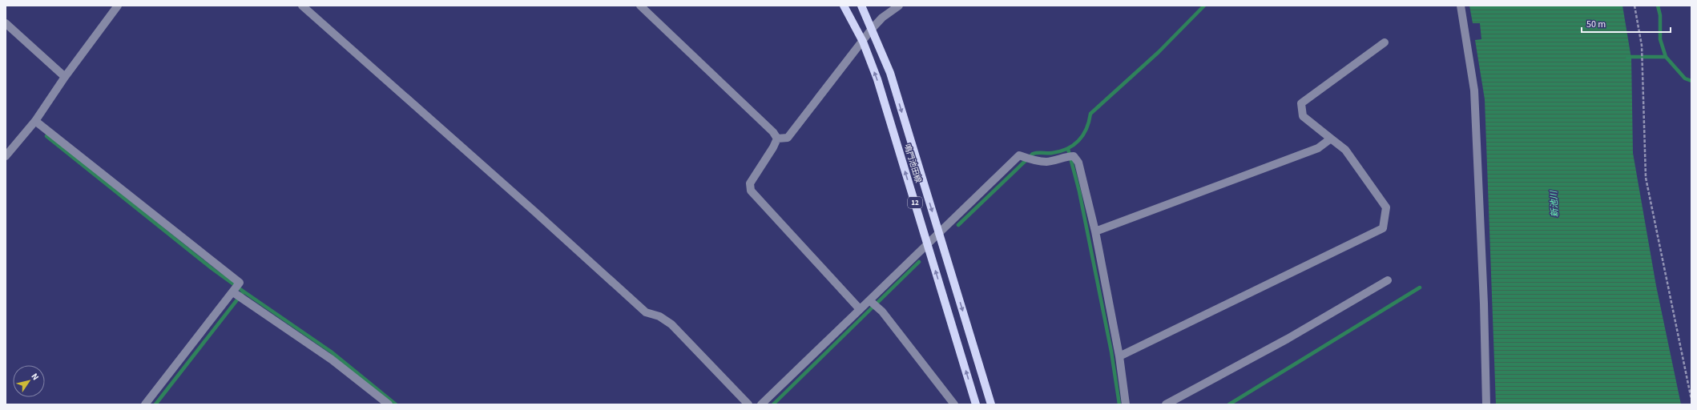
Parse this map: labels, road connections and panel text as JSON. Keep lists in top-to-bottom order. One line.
{"streets":{"main road":["鳴門池田線","12"]},"water":["新池川"],"scale_bar":"50 m","north":"top right"}
